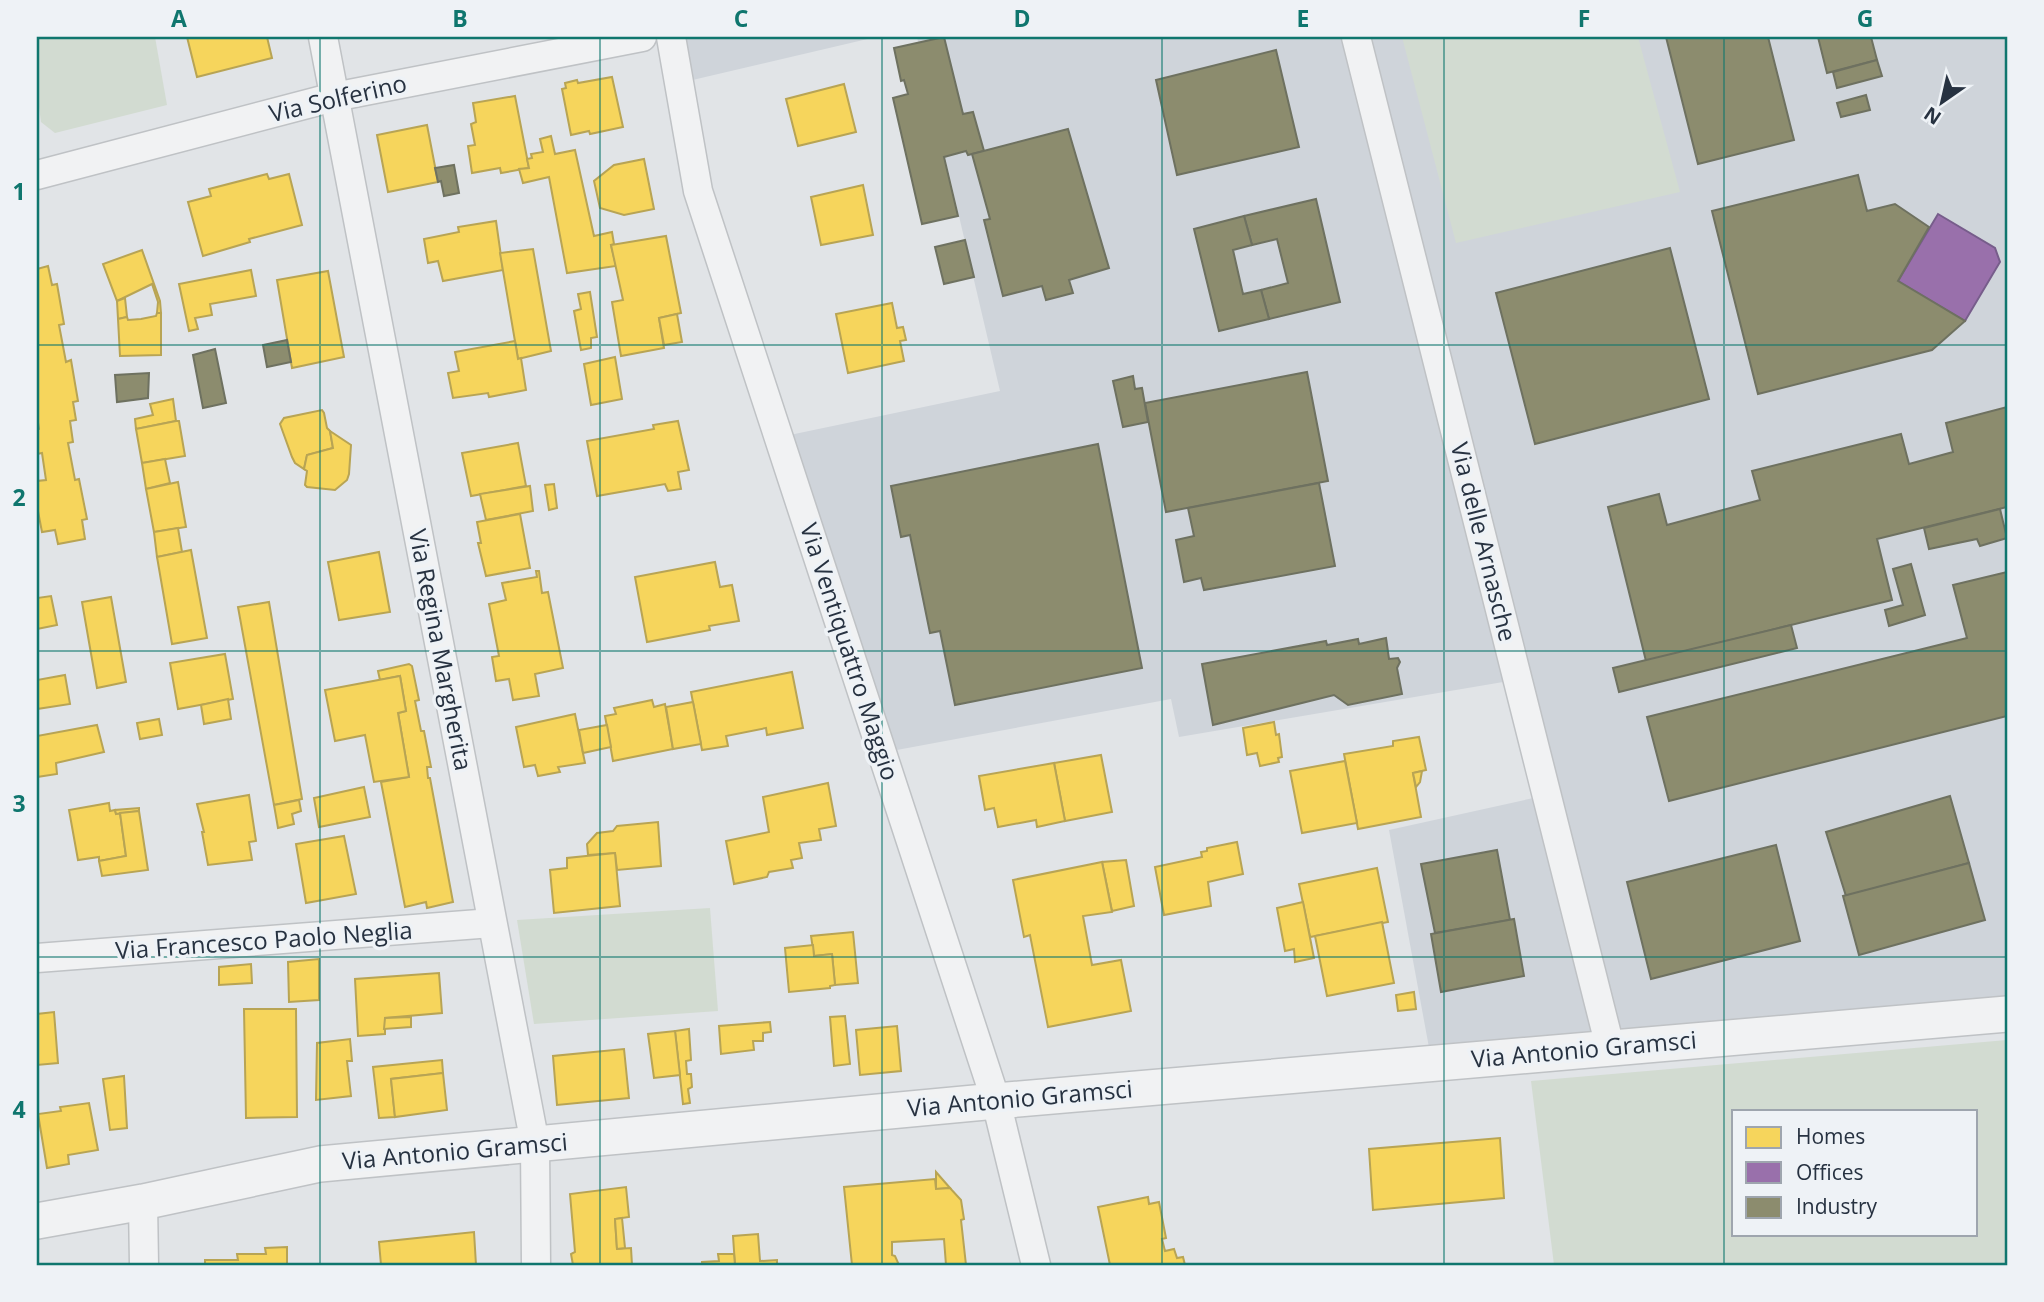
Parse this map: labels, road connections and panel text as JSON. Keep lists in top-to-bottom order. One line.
{"streets":{"street":["Via Solferino","Via delle Arnasche","Via Regina Margherita","Via Ventiquattro Maggio","Via Francesco Paolo Neglia","Via Antonio Gramsci"]},"crossings":[["Via Solferino","Via Regina Margherita"],["Via delle Arnasche","Via Antonio Gramsci"],["Via Regina Margherita","Via Francesco Paolo Neglia"],["Via Regina Margherita","Via Antonio Gramsci"],["Via Ventiquattro Maggio","Via Antonio Gramsci"]],"legend":["Homes","Offices","Industry"],"north":"bottom left","grid":{"columns":["A","B","C","D","E","F","G"],"rows":["1","2","3","4"]}}
